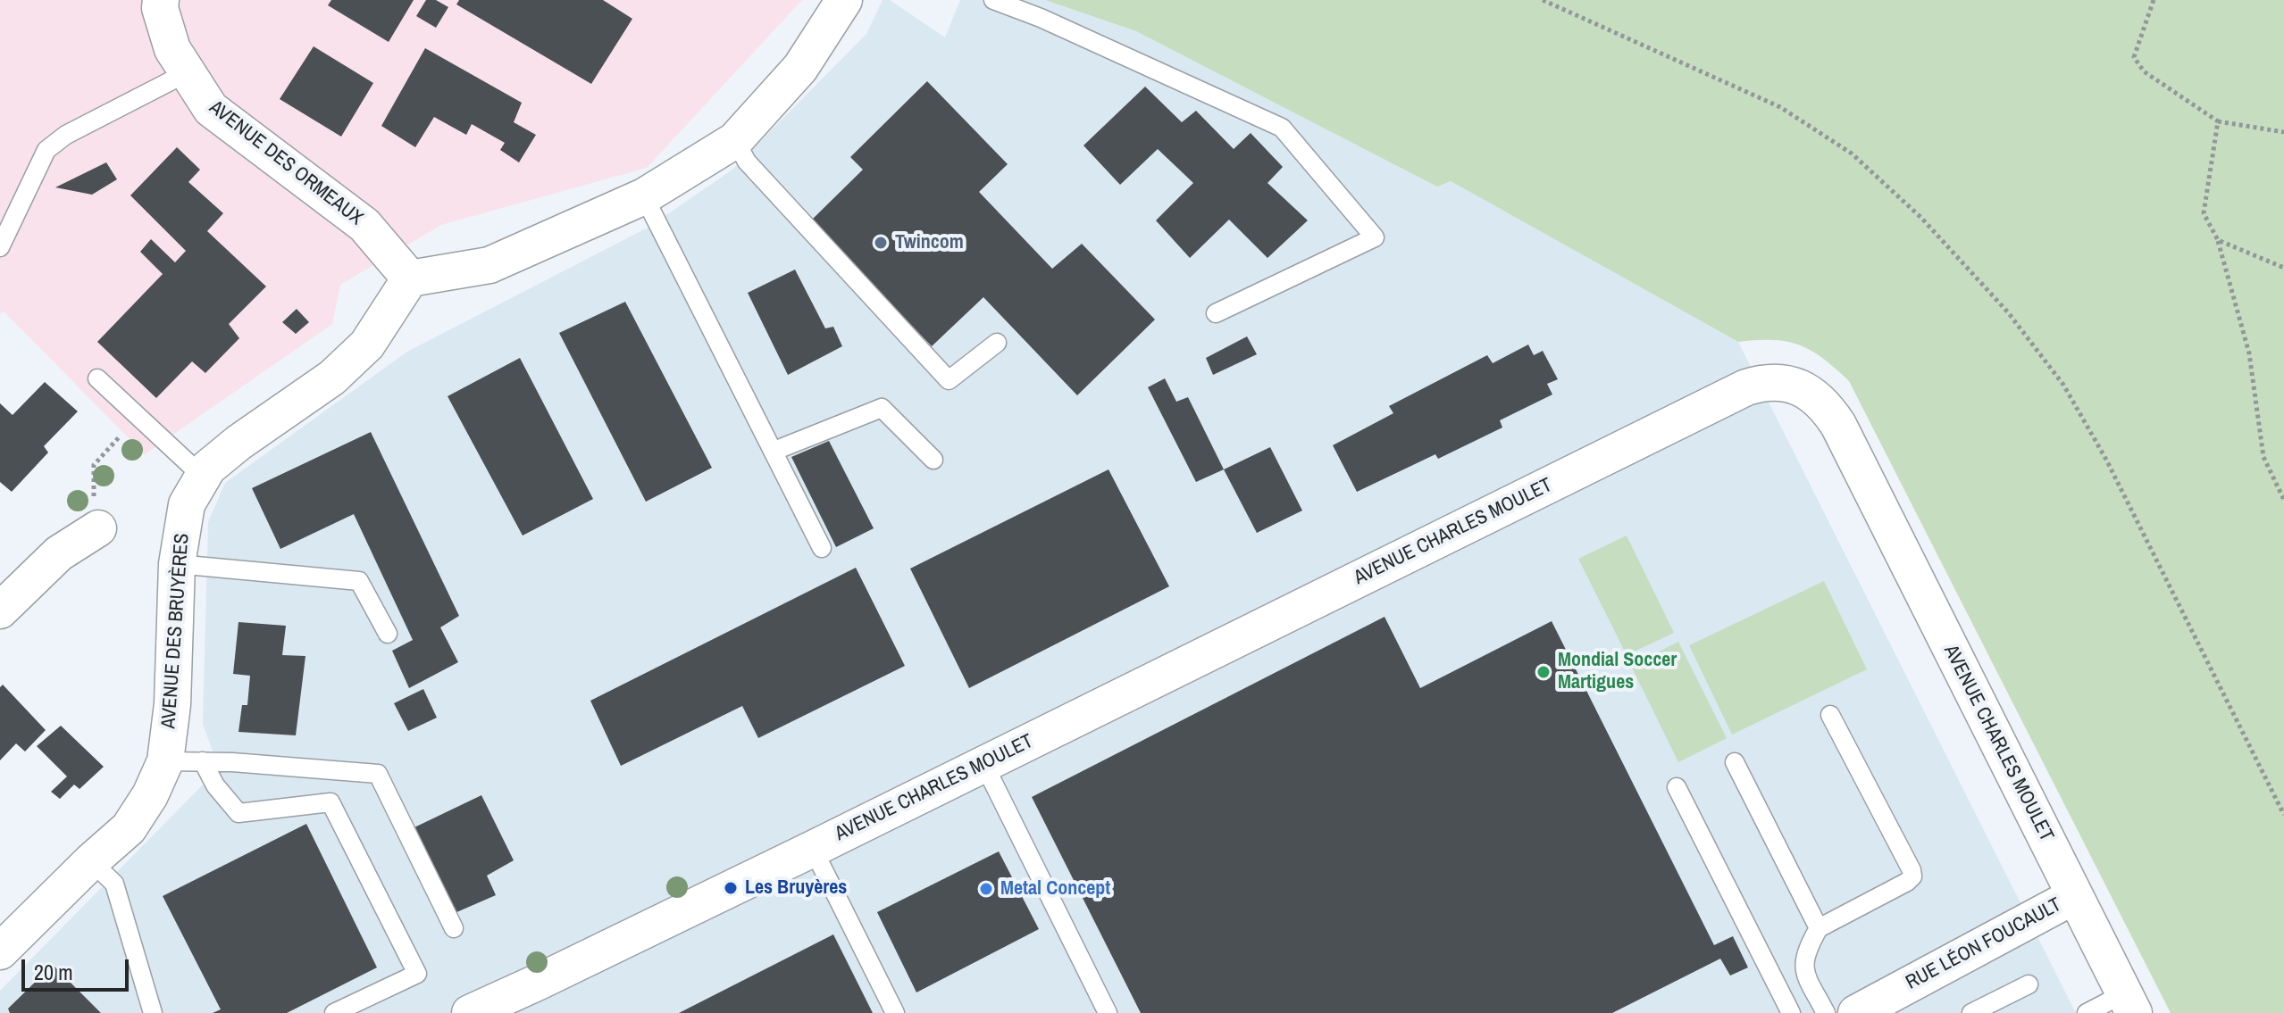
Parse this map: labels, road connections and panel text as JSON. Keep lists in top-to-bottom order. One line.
{"streets":{"street":["AVENUE DES ORMEAUX","AVENUE CHARLES MOULET","AVENUE DES BRUYÈRES","RUE LÉON FOUCAULT"]},"crossings":[["AVENUE DES ORMEAUX","AVENUE DES BRUYÈRES"],["AVENUE CHARLES MOULET","RUE LÉON FOUCAULT"]],"places":["Twincom","Mondial Soccer Martigues","Les Bruyères","Metal Concept"],"scale_bar":"20 m"}
